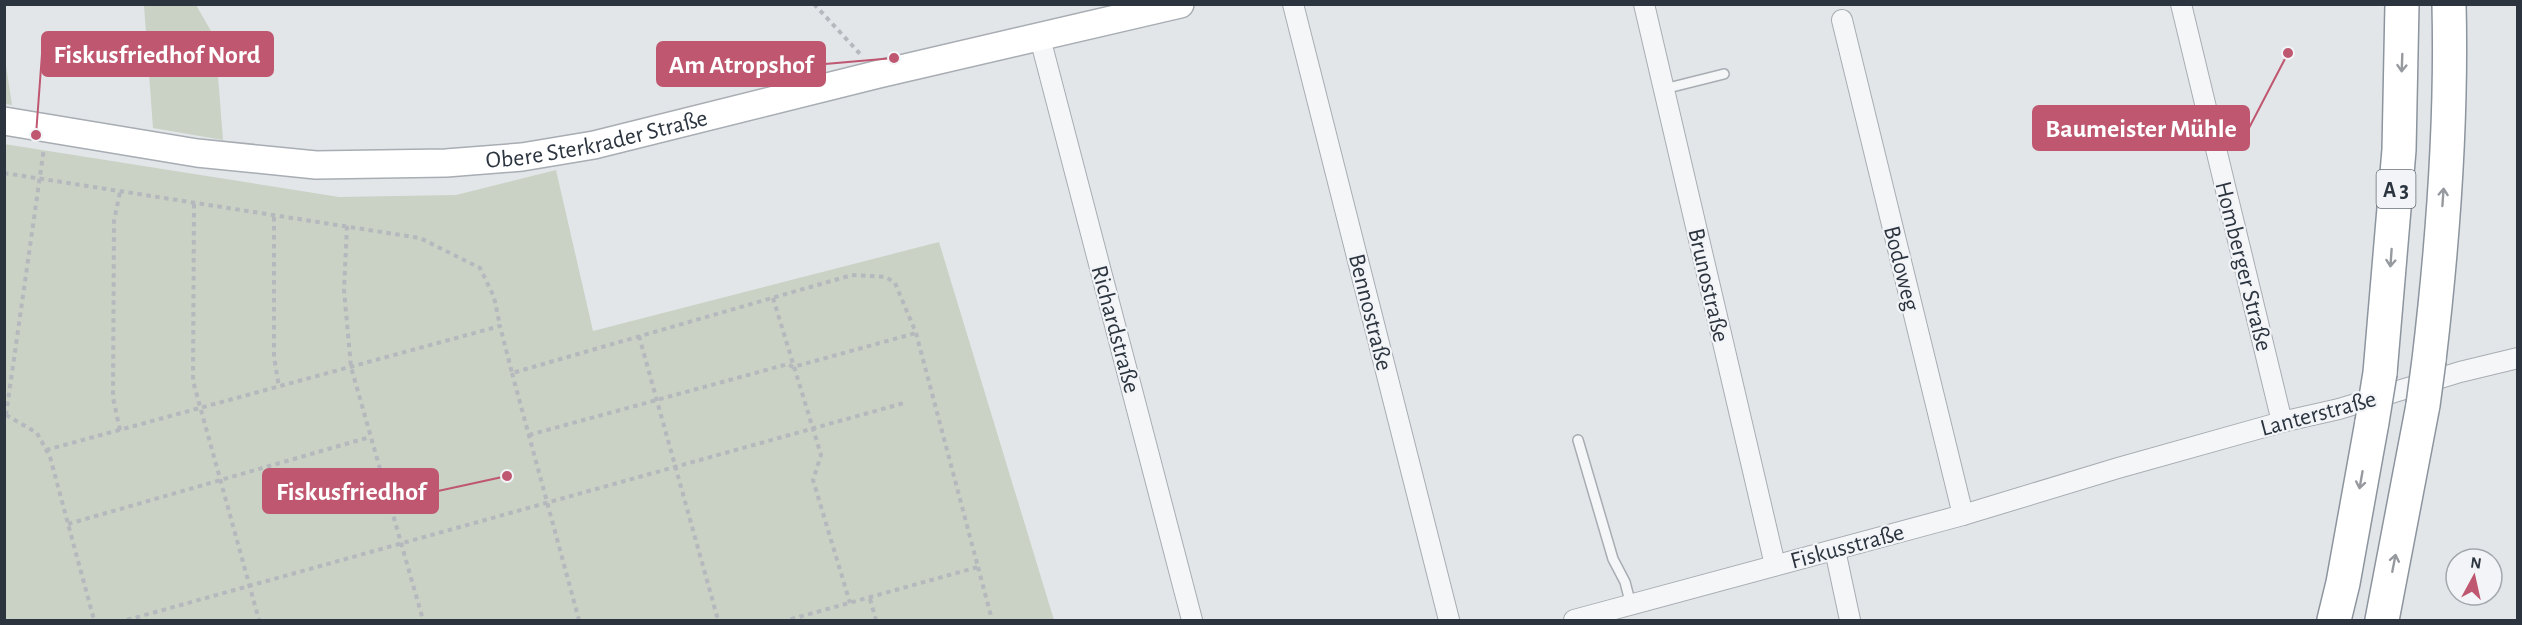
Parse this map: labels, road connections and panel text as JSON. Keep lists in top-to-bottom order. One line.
{"streets":{"highway":["A 3"],"street":["Obere Sterkrader Straße","Homberger Straße","Bodoweg","Brunostraße","Bennostraße","Richardstraße","Lanterstraße","Fiskusstraße"]},"crossings":[["Obere Sterkrader Straße","Richardstraße"],["Homberger Straße","Lanterstraße"],["Bodoweg","Fiskusstraße"],["Brunostraße","Fiskusstraße"],["Lanterstraße","Fiskusstraße"]],"places":["Baumeister Mühle","Am Atropshof","Fiskusfriedhof Nord","Fiskusfriedhof"],"north":"top"}
